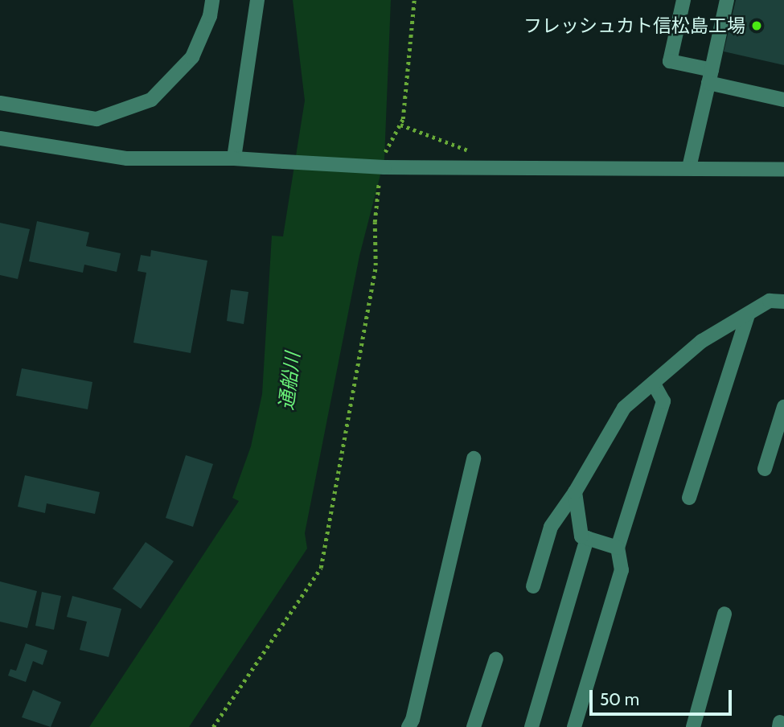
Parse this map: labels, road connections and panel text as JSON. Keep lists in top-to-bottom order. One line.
{"water":["通船川"],"places":["フレッシュカト信松島工場"],"scale_bar":"50 m"}
